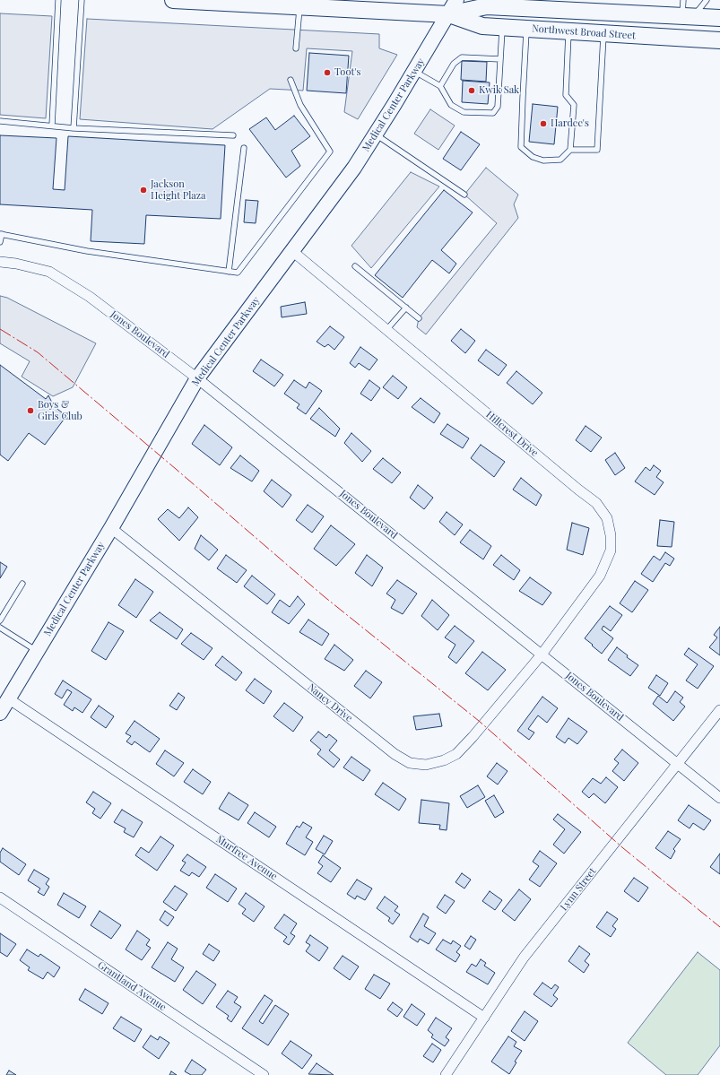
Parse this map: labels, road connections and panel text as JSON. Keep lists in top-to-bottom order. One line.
{"streets":{"main road":["Northwest Broad Street","Medical Center Parkway"],"street":["Jones Boulevard","Hillcrest Drive","Nancy Drive","Murfree Avenue","Lynn Street","Grantland Avenue"]},"crossings":[["Northwest Broad Street","Medical Center Parkway"],["Medical Center Parkway","Jones Boulevard"],["Medical Center Parkway","Hillcrest Drive"],["Medical Center Parkway","Nancy Drive"],["Medical Center Parkway","Murfree Avenue"],["Jones Boulevard","Hillcrest Drive"],["Jones Boulevard","Nancy Drive"],["Jones Boulevard","Lynn Street"],["Hillcrest Drive","Nancy Drive"],["Murfree Avenue","Lynn Street"]],"places":["Toot's","Kwik Sak","Hardee's","Jackson Height Plaza","Boys & Girls Club"]}
